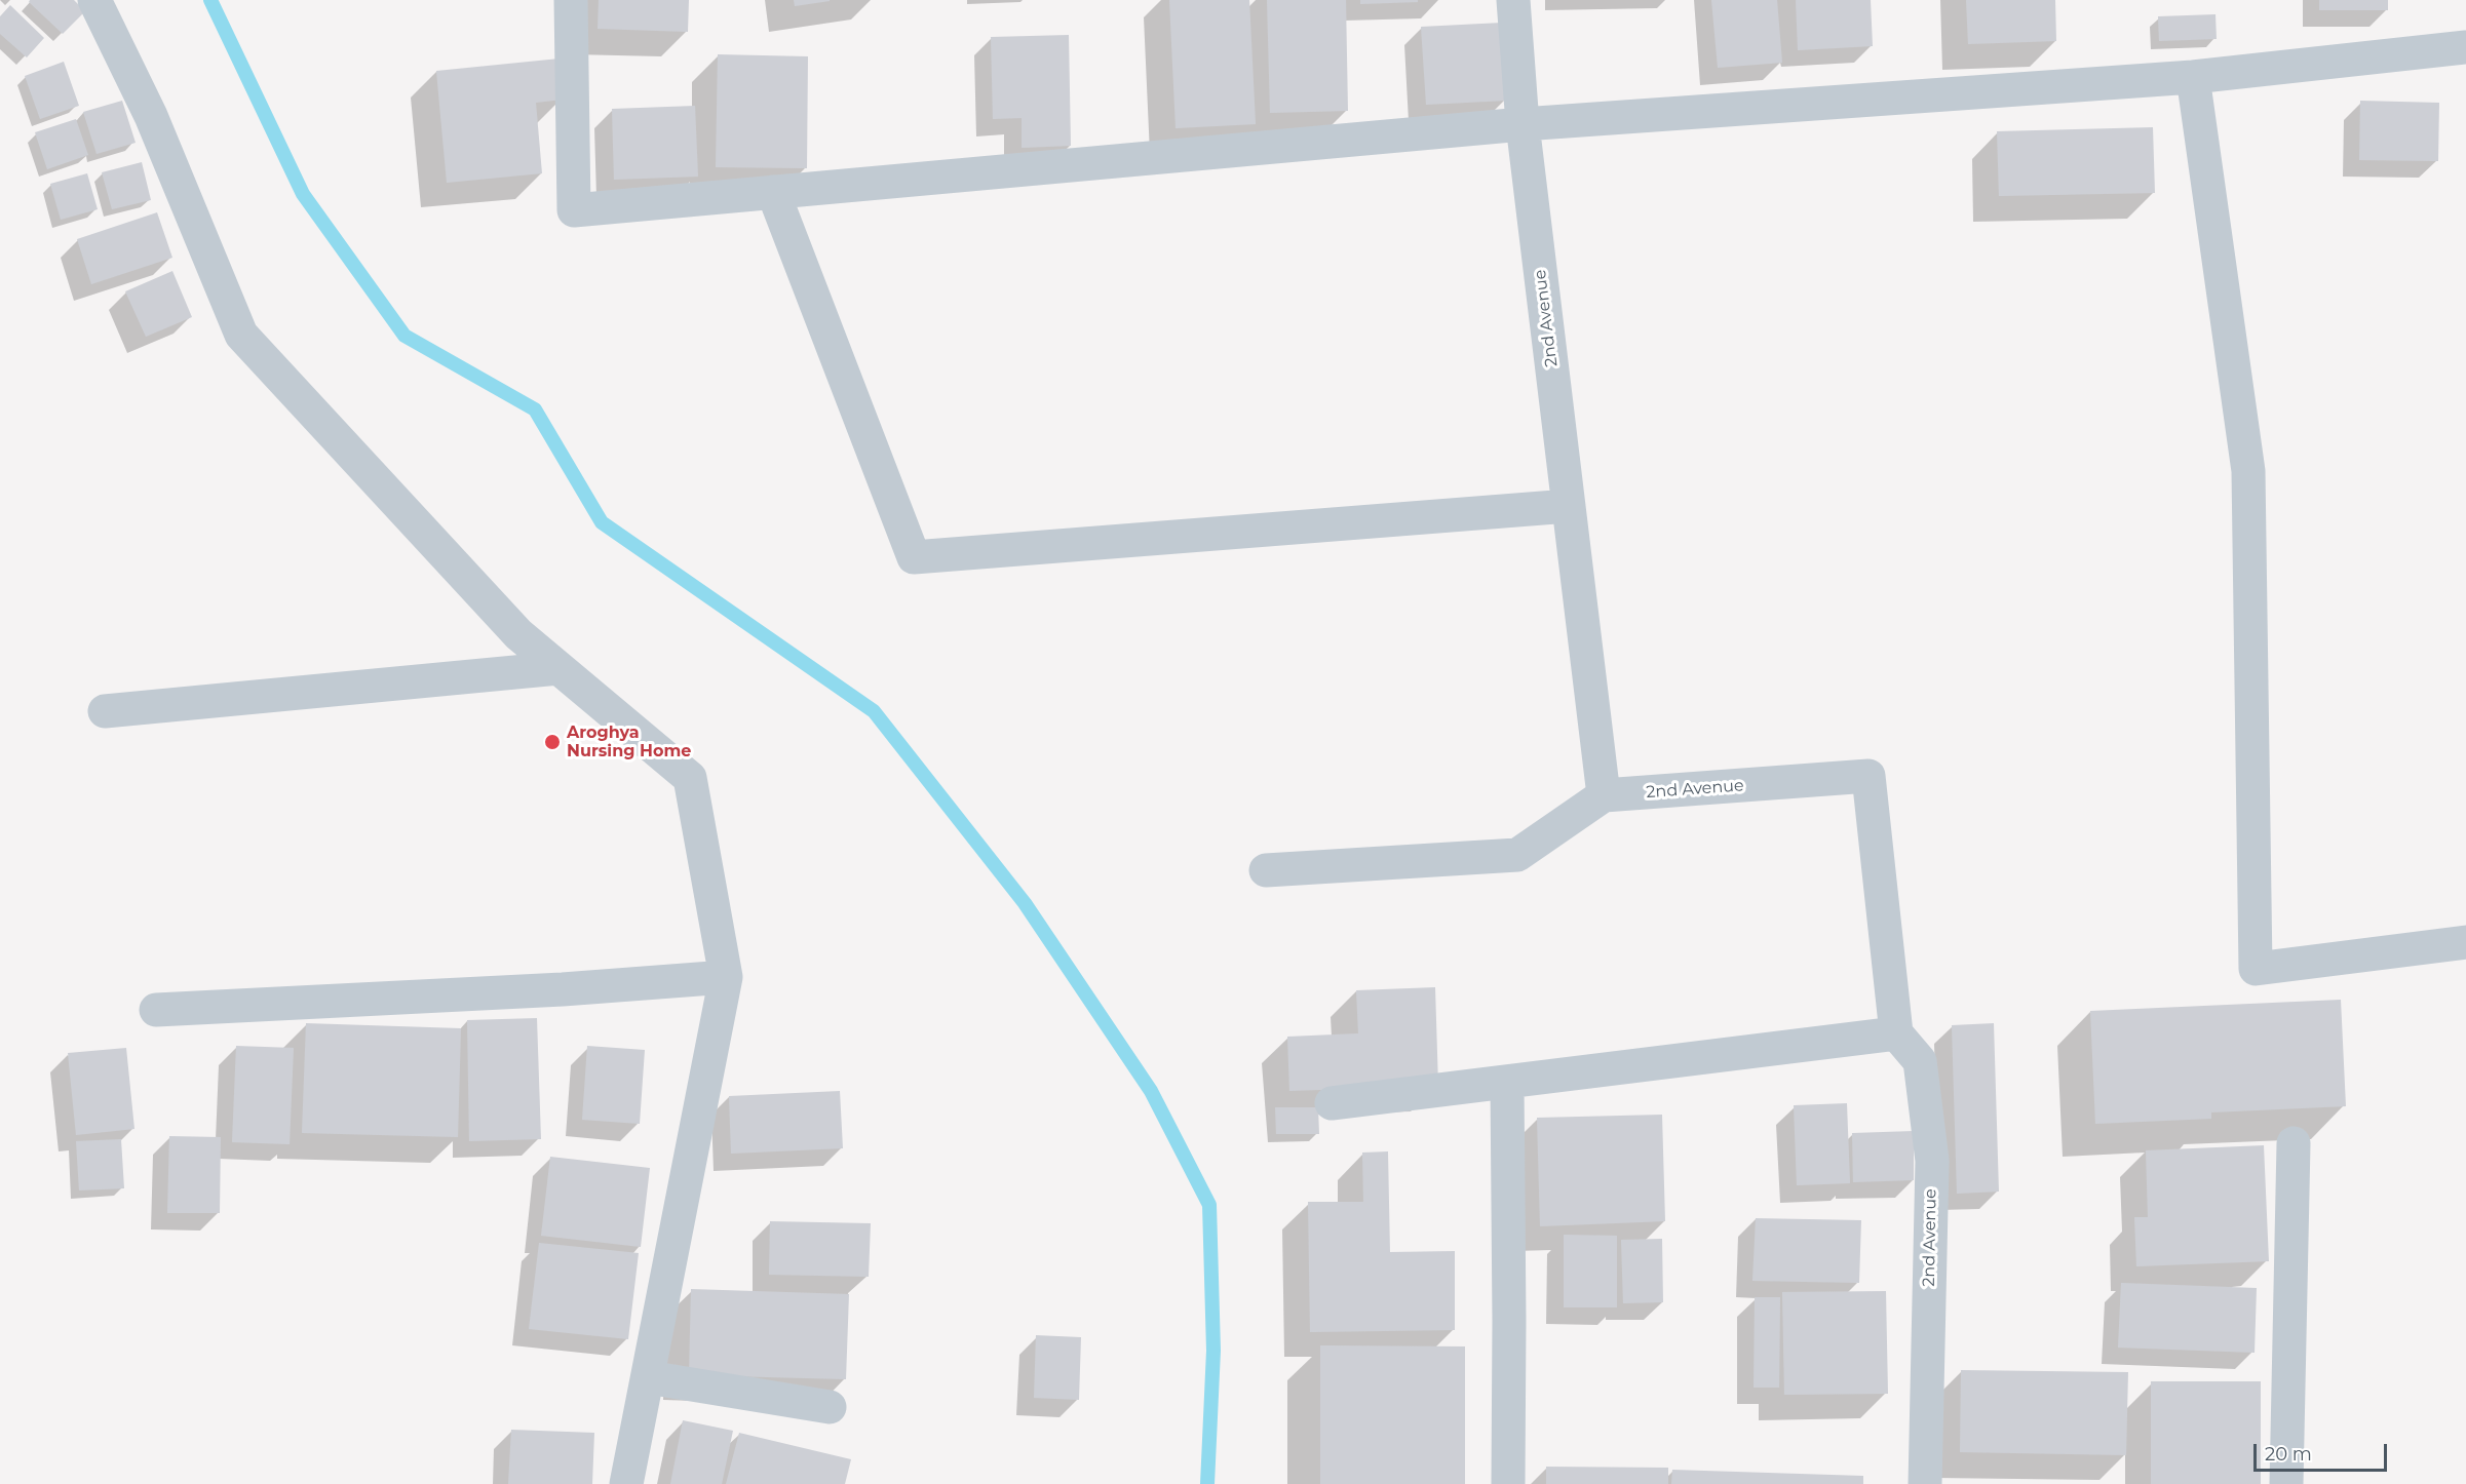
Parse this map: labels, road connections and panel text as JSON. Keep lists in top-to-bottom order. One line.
{"streets":{"street":["2nd Avenue"]},"places":["Aroghya Nursing Home"],"scale_bar":"20 m"}
